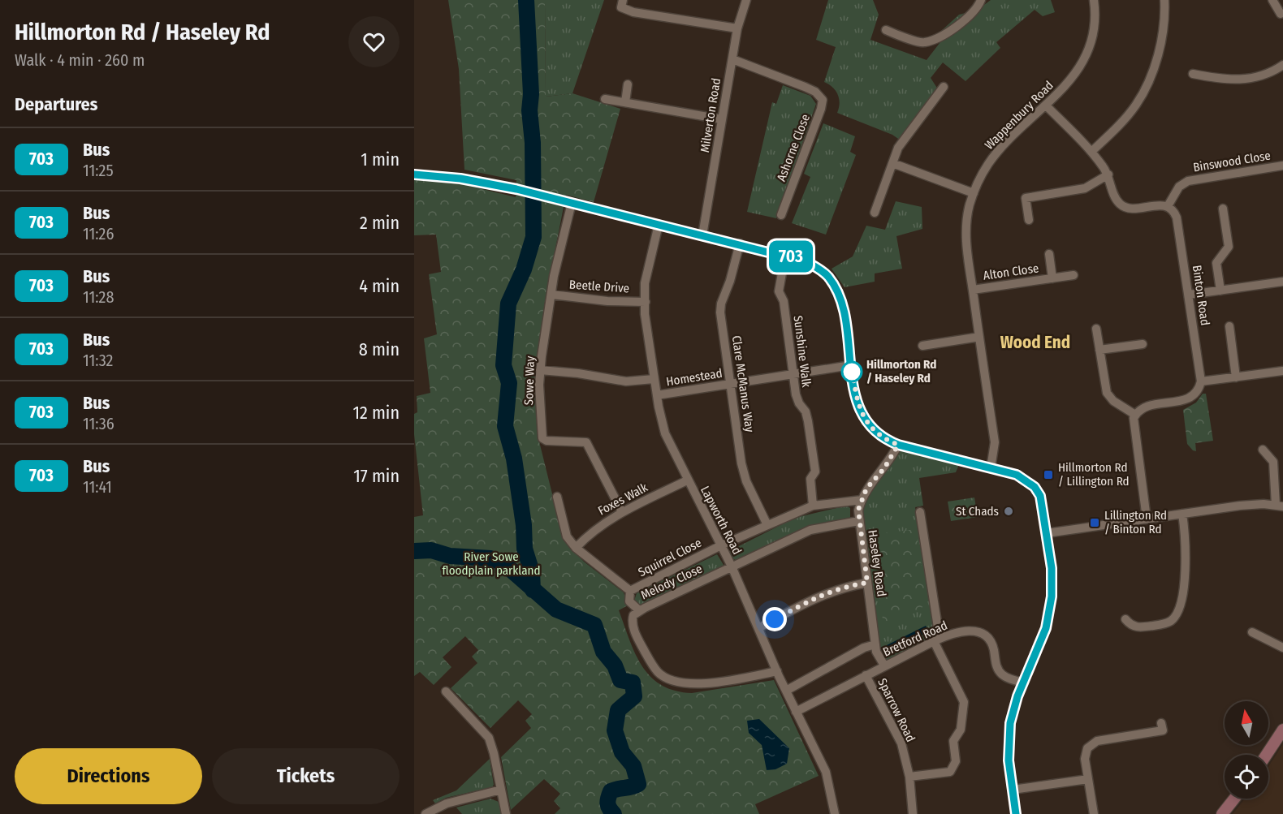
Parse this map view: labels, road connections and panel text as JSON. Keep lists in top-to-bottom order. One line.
{"streets":{"street":["Milverton Road","Wappenbury Road","Ashorne Close","Binswood Close","Alton Close","Beetle Drive","Binton Road","Sunshine Walk","Homestead","Sowe Way","Clare McManus Way","Foxes Walk","Lapworth Road","Squirrel Close","Haseley Road","Melody Close","Bretford Road","Sparrow Road"]},"crossings":[["Milverton Road","Ashorne Close"],["Wappenbury Road","Alton Close"],["Binswood Close","Binton Road"],["Beetle Drive","Sowe Way"],["Beetle Drive","Lapworth Road"],["Sunshine Walk","Homestead"],["Homestead","Clare McManus Way"],["Homestead","Lapworth Road"],["Sowe Way","Foxes Walk"],["Foxes Walk","Lapworth Road"],["Foxes Walk","Squirrel Close"],["Lapworth Road","Squirrel Close"],["Lapworth Road","Melody Close"],["Lapworth Road","Bretford Road"],["Squirrel Close","Melody Close"],["Haseley Road","Melody Close"],["Haseley Road","Bretford Road"],["Bretford Road","Sparrow Road"]],"districts":["Wood End"],"parks":["River Sowe floodplain parkland"],"places":{"other":["Hillmorton Rd / Haseley Rd","St Chads"],"transit":["Hillmorton Rd / Lillington Rd","Lillington Rd / Binton Rd"]},"lines":["bus line 703"],"north":"top","page":{"heading":[["Hillmorton Rd / Haseley Rd","Walk · 4 min · 260 m"],"Departures"],"on_map":"703","list":[{"mark":"703","name":"Bus","note":"11:25","value":"1 min"},{"mark":"703","name":"Bus","note":"11:26","value":"2 min"},{"mark":"703","name":"Bus","note":"11:28","value":"4 min"},{"mark":"703","name":"Bus","note":"11:32","value":"8 min"},{"mark":"703","name":"Bus","note":"11:36","value":"12 min"},{"mark":"703","name":"Bus","note":"11:41","value":"17 min"}],"buttons":["Directions","Tickets"]}}
